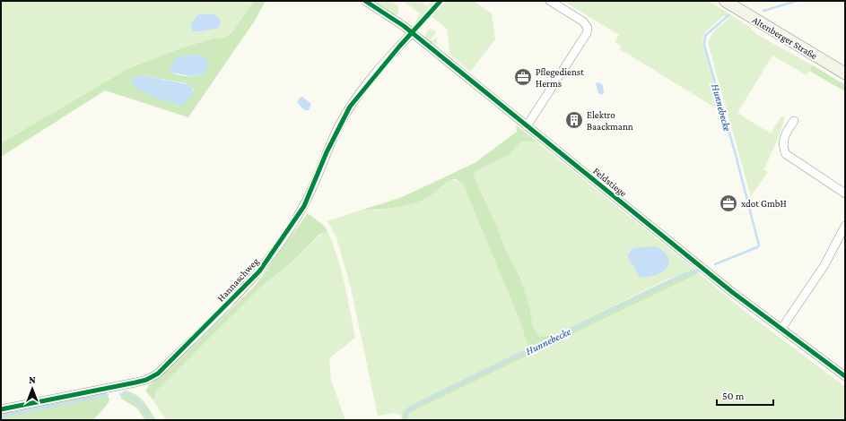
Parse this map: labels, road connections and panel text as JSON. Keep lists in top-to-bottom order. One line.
{"streets":{"main road":["Altenberger Straße"],"street":["Feldstiege","Hannaschweg"]},"crossings":[["Feldstiege","Hannaschweg"]],"water":["Hunnebecke"],"places":{"office":["Pflegedienst Herms","xdot GmbH"],"building":["Elektro Baackmann"]},"scale_bar":"50 m","north":"top"}
